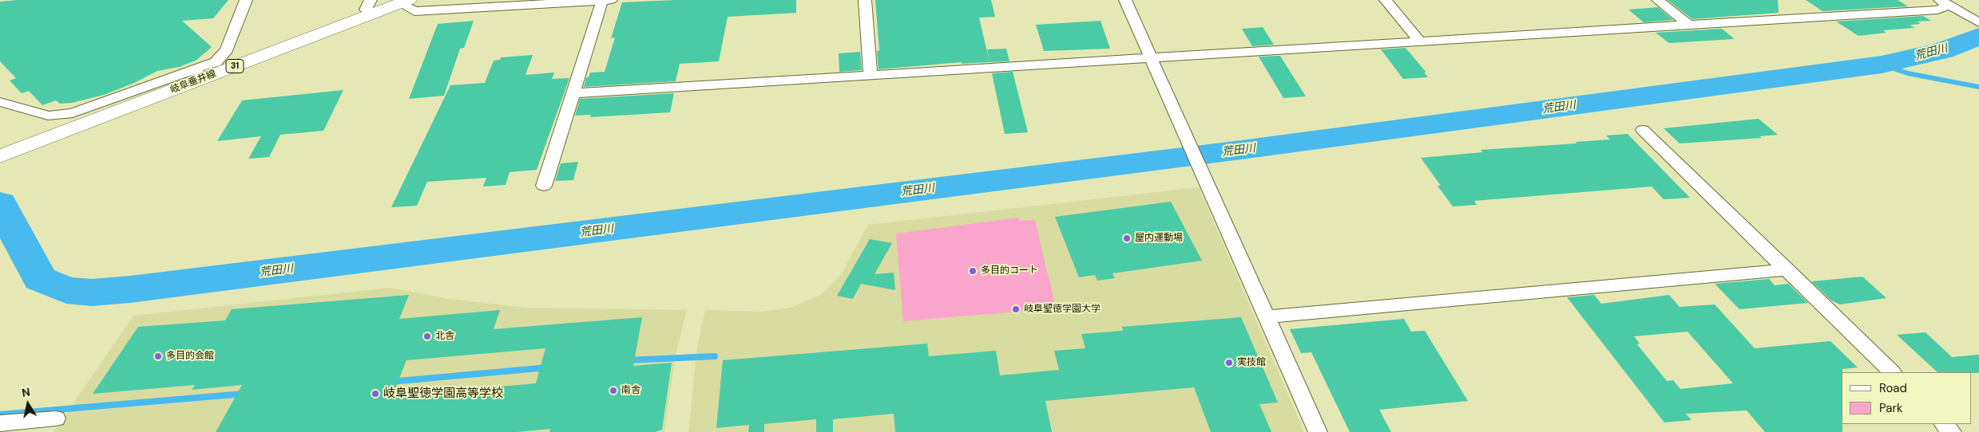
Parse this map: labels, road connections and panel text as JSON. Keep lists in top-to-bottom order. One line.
{"streets":{"main road":["31","岐阜垂井線"]},"water":["荒田川"],"places":["屋内運動場","多目的コート","岐阜聖徳学園大学","北舎","多目的会館","実技館","南舎","岐阜聖徳学園高等学校"],"legend":["Road","Park"],"north":"top"}
